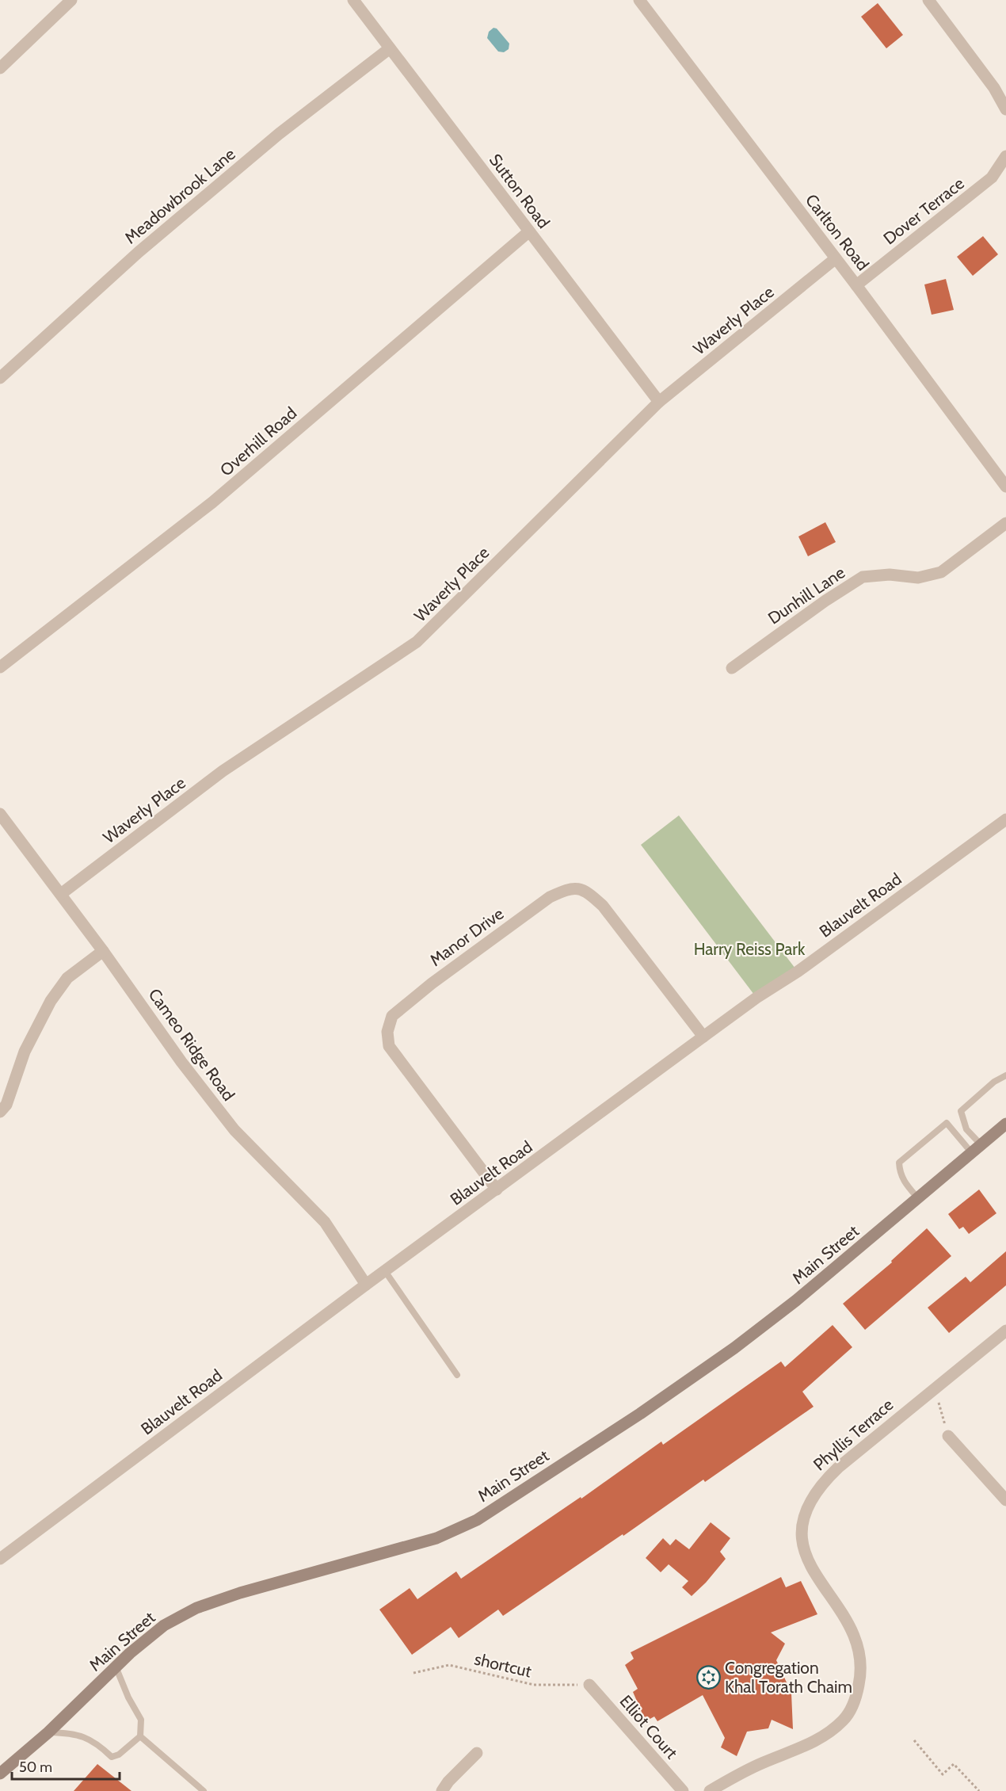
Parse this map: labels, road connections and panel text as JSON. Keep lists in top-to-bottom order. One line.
{"streets":{"main road":["Main Street"],"street":["Sutton Road","Meadowbrook Lane","Dover Terrace","Carlton Road","Waverly Place","Overhill Road","Dunhill Lane","Blauvelt Road","Manor Drive","Cameo Ridge Road","Phyllis Terrace","Elliot Court"],"path":["shortcut"]},"crossings":[["Sutton Road","Meadowbrook Lane"],["Sutton Road","Waverly Place"],["Sutton Road","Overhill Road"],["Dover Terrace","Carlton Road"],["Carlton Road","Waverly Place"],["Waverly Place","Cameo Ridge Road"],["Blauvelt Road","Manor Drive"],["Blauvelt Road","Cameo Ridge Road"],["shortcut","Elliot Court"]],"parks":["Harry Reiss Park"],"places":{"synagogue":["Congregation Khal Torath Chaim"]},"scale_bar":"50 m"}
